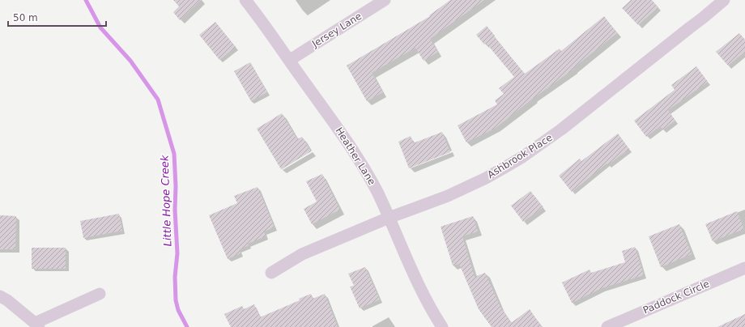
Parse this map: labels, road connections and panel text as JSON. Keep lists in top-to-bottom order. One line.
{"streets":{"street":["Jersey Lane","Heather Lane","Ashbrook Place","Paddock Circle"]},"crossings":[["Jersey Lane","Heather Lane"],["Heather Lane","Ashbrook Place"]],"water":["Little Hope Creek"],"scale_bar":"50 m"}
